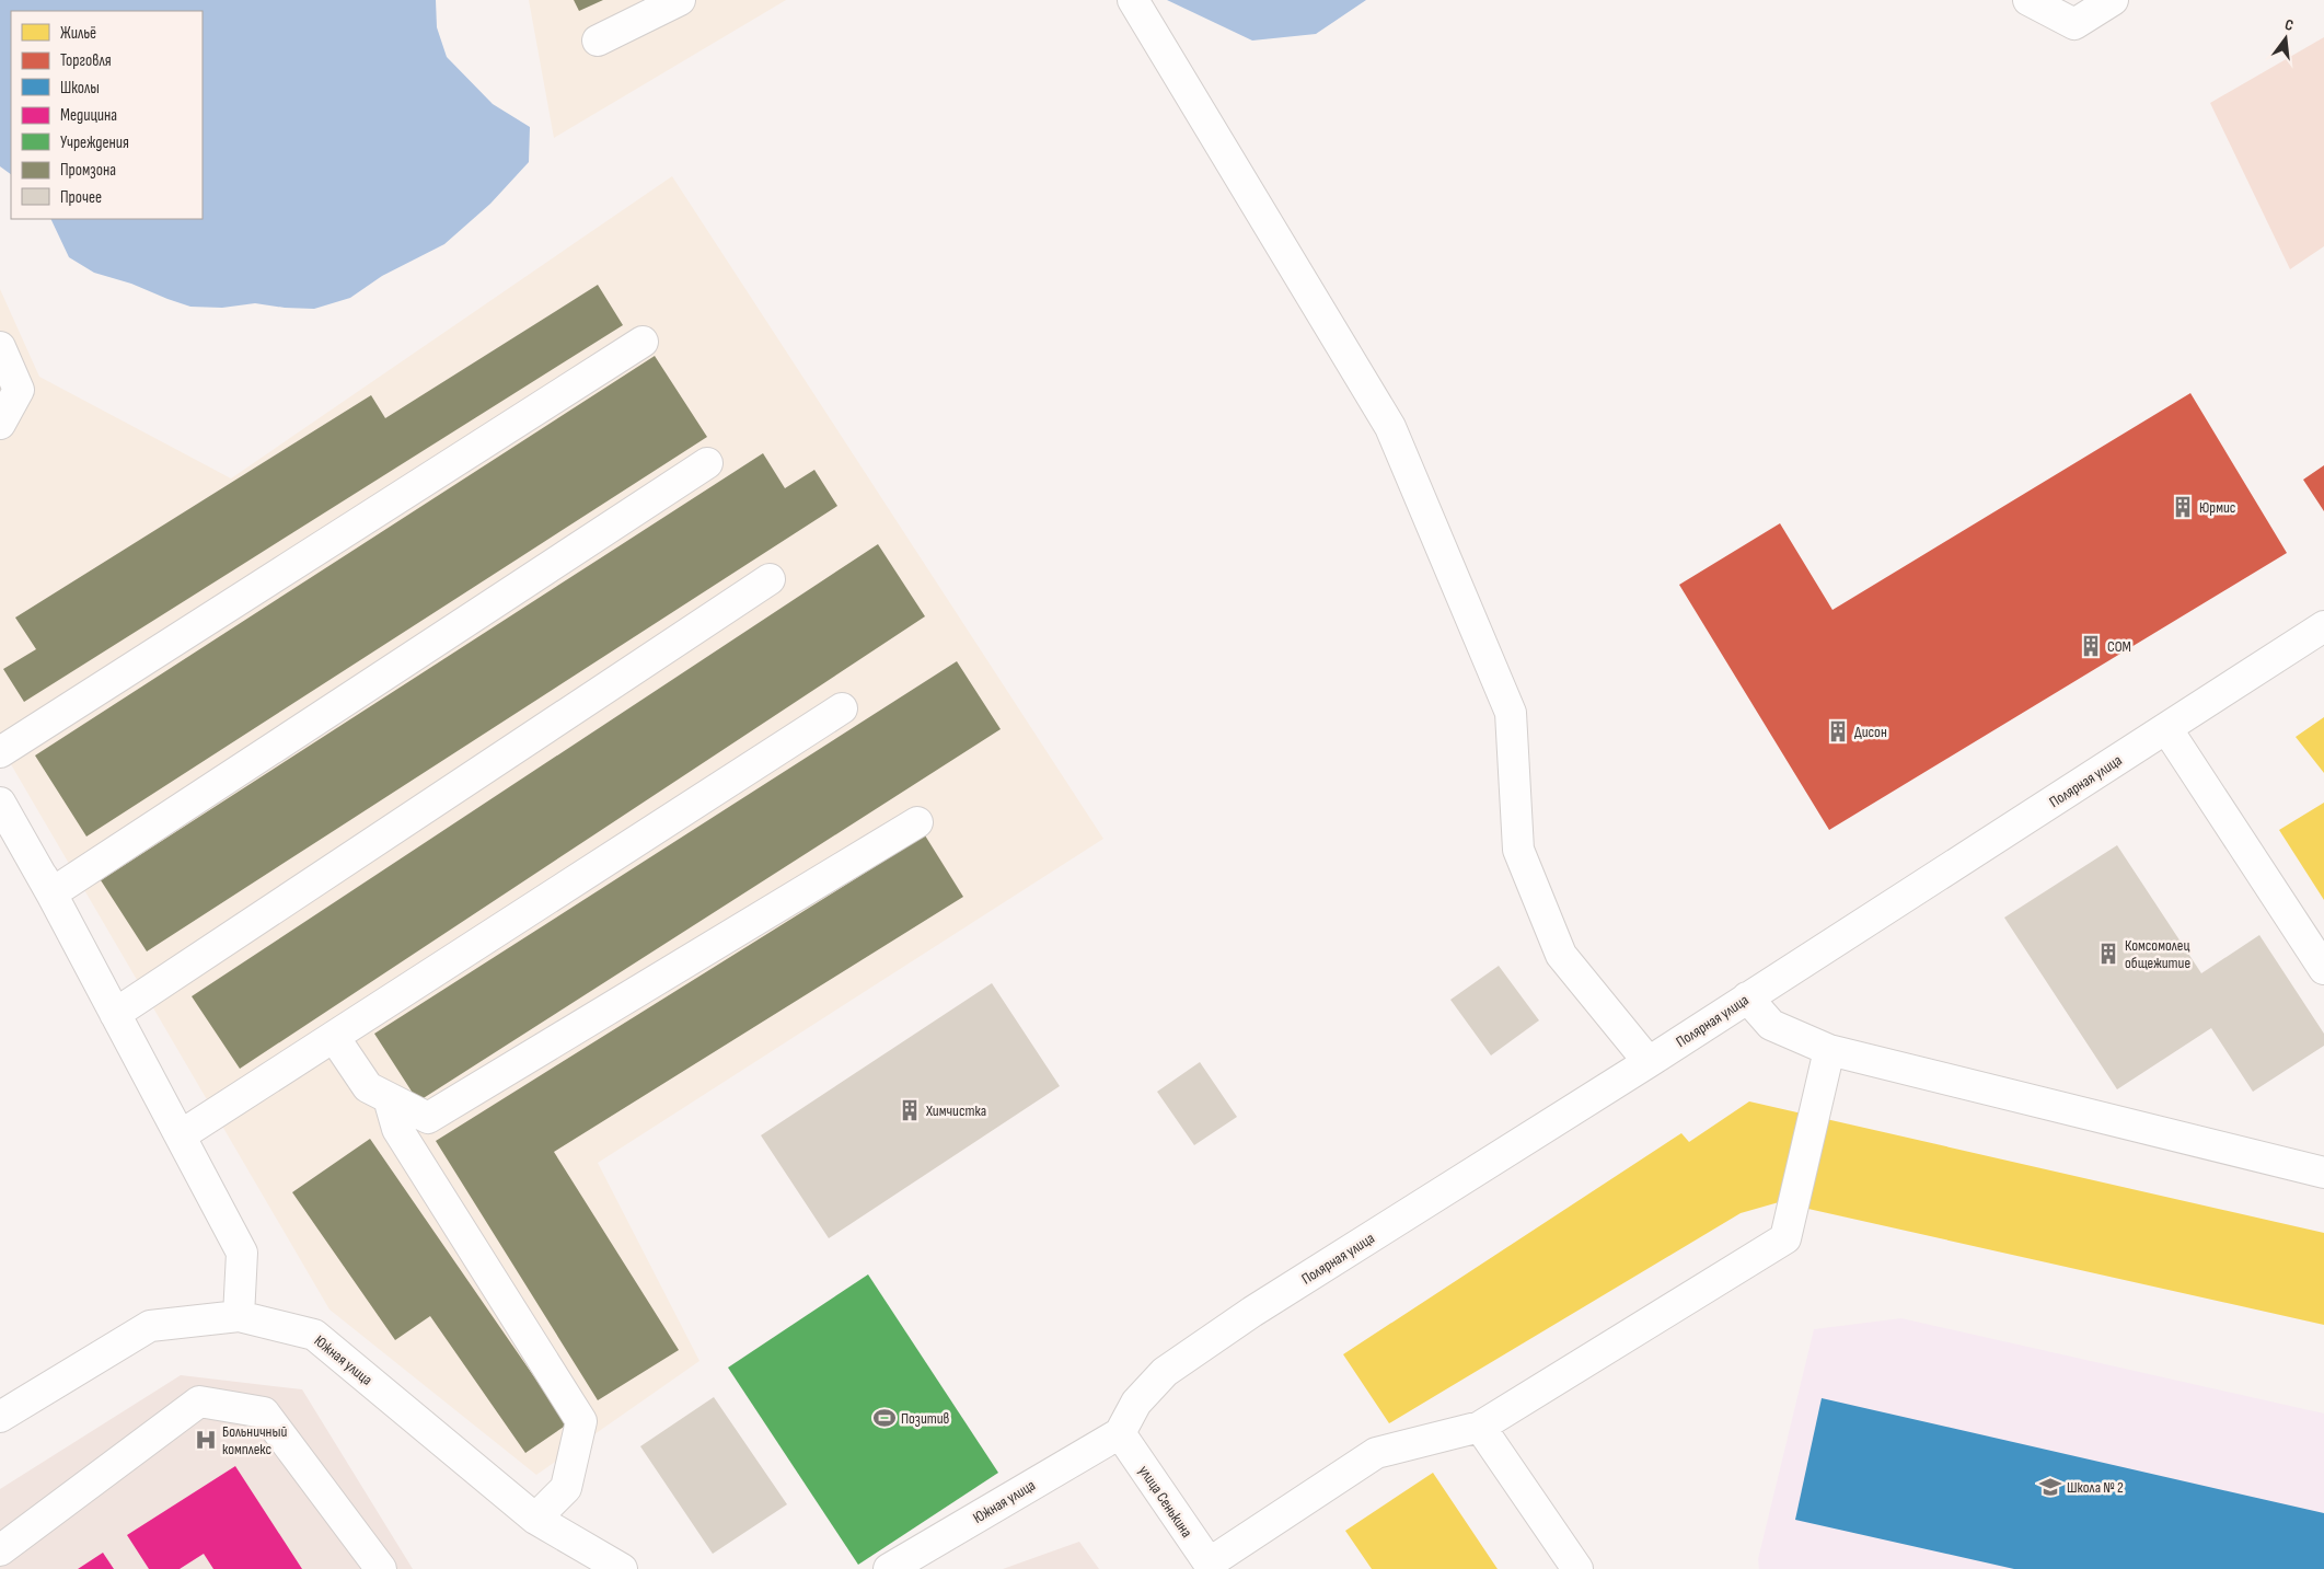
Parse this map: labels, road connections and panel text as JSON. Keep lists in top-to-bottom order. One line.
{"streets":{"street":["Полярная улица","Южная улица","улица Сенькина"]},"crossings":[["Полярная улица","Южная улица"],["Полярная улица","улица Сенькина"],["Южная улица","улица Сенькина"]],"places":{"building":["Юрмис","СОМ","Дисон","Комсомолец общежитие","Химчистка"],"sports":["Позитив"],"hospital":["Больничный комплекс"],"school or university":["Школа № 2"]},"legend":["Жильё","Торговля","Школы","Медицина","Учреждения","Промзона","Прочее"],"north":"top"}
